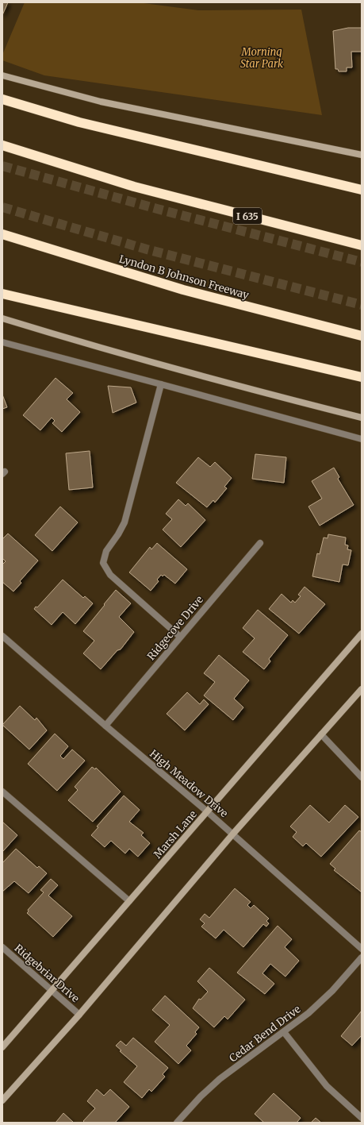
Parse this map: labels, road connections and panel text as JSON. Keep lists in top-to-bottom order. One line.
{"streets":{"highway":["I 635","Lyndon B Johnson Freeway"],"main road":["Marsh Lane"],"street":["Ridgecove Drive","High Meadow Drive","Ridgebriar Drive","Cedar Bend Drive"]},"crossings":[["Ridgecove Drive","High Meadow Drive"],["High Meadow Drive","Marsh Lane"],["Marsh Lane","Ridgebriar Drive"]],"parks":["Morning Star Park"]}
